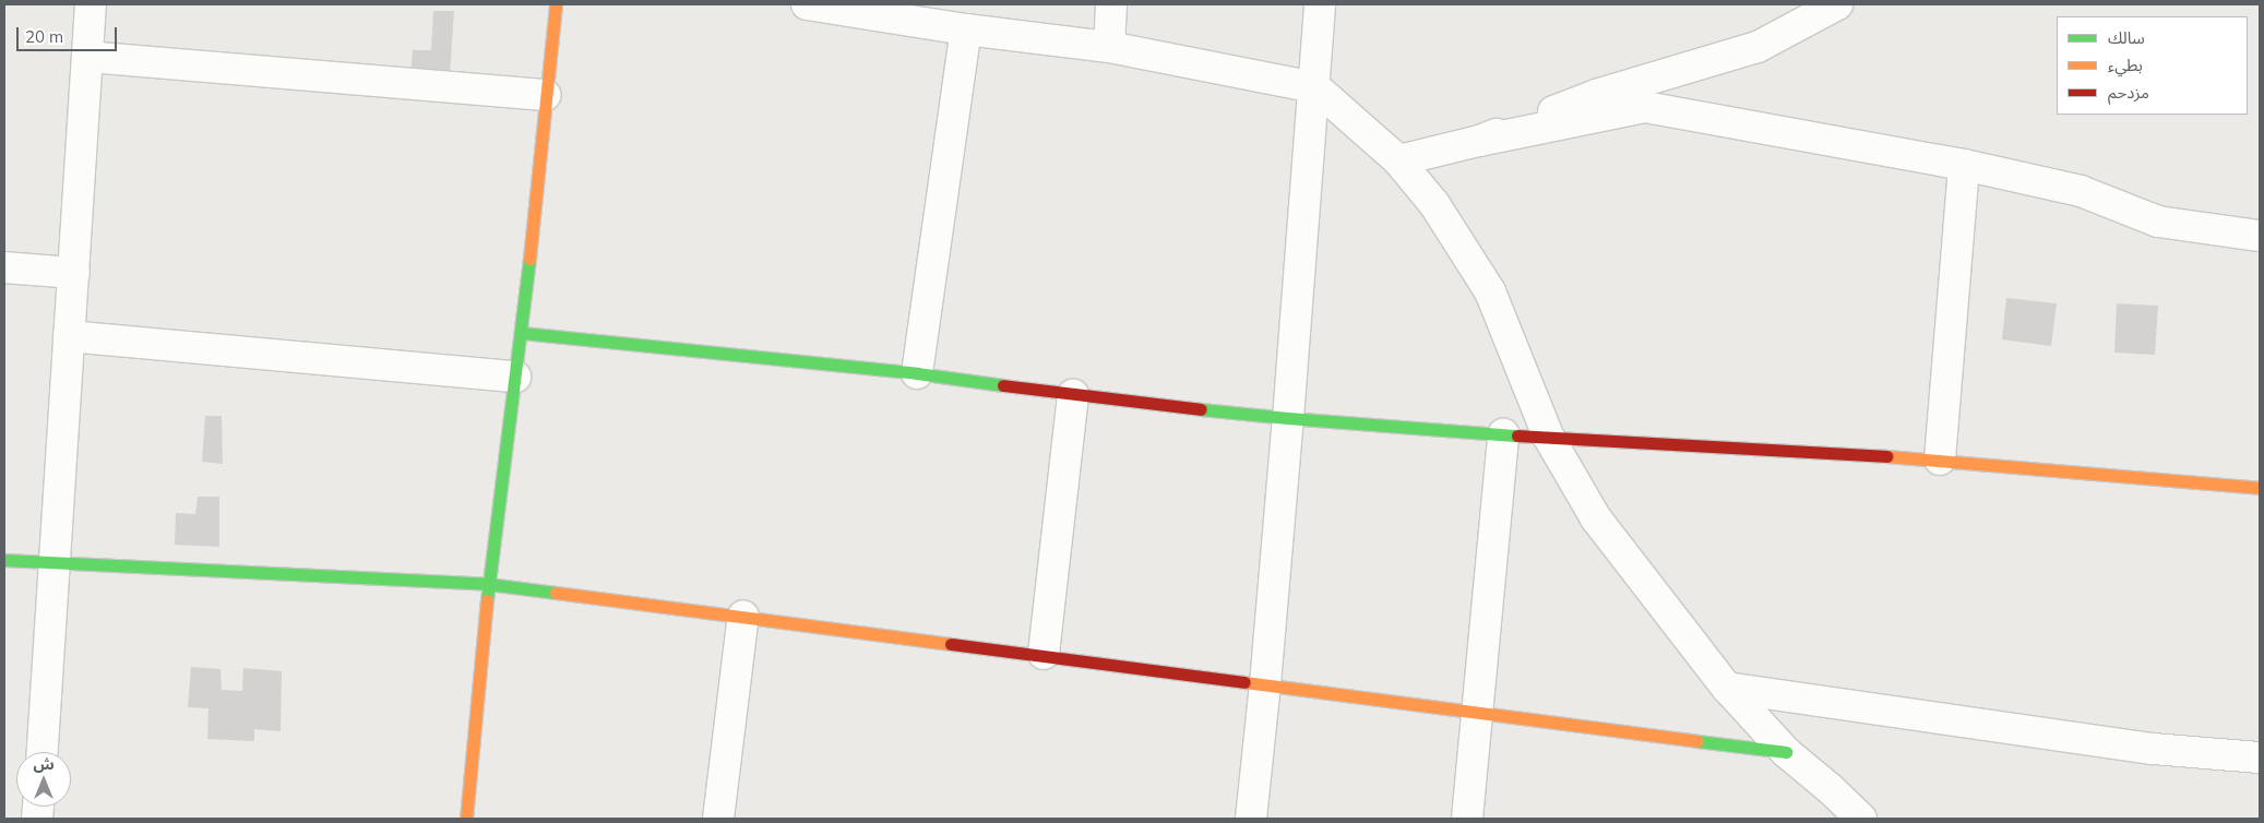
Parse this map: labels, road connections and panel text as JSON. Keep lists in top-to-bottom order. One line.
{"legend":["سالك","بطيء","مزدحم"],"scale_bar":"20 m","north":"top"}
